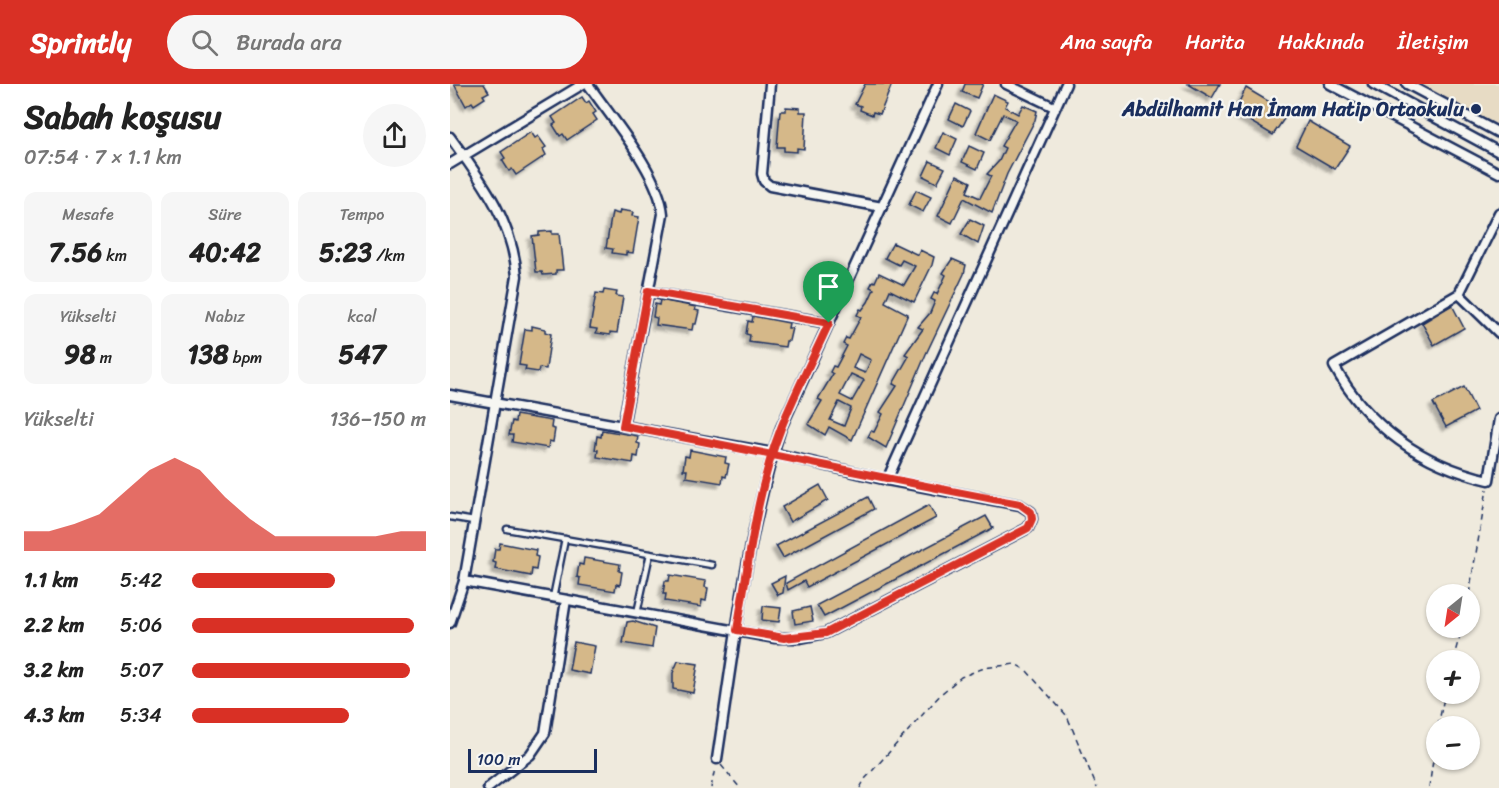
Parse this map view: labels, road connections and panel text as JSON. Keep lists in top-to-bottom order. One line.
{"places":["Abdülhamit Han İmam Hatip Ortaokulu"],"scale_bar":"100 m","north":"bottom left","page":{"header":"Sprintly","search":"Burada ara","nav":["Ana sayfa","Harita","Hakkında","İletişim"],"heading":["Sabah koşusu","07:54 · 7 × 1.1 km"],"stats":[["Mesafe","7.56 km"],["Süre","40:42"],["Tempo","5:23 /km"],["Yükselti","98 m"],["Nabız","138 bpm"],["kcal","547"]],"chart":["Yükselti","136–150 m"],"list":[{"name":"1.1 km","note":"5:42"},{"name":"2.2 km","note":"5:06"},{"name":"3.2 km","note":"5:07"},{"name":"4.3 km","note":"5:34"}],"map_buttons":["+","−"],"scale":"100 m"}}
